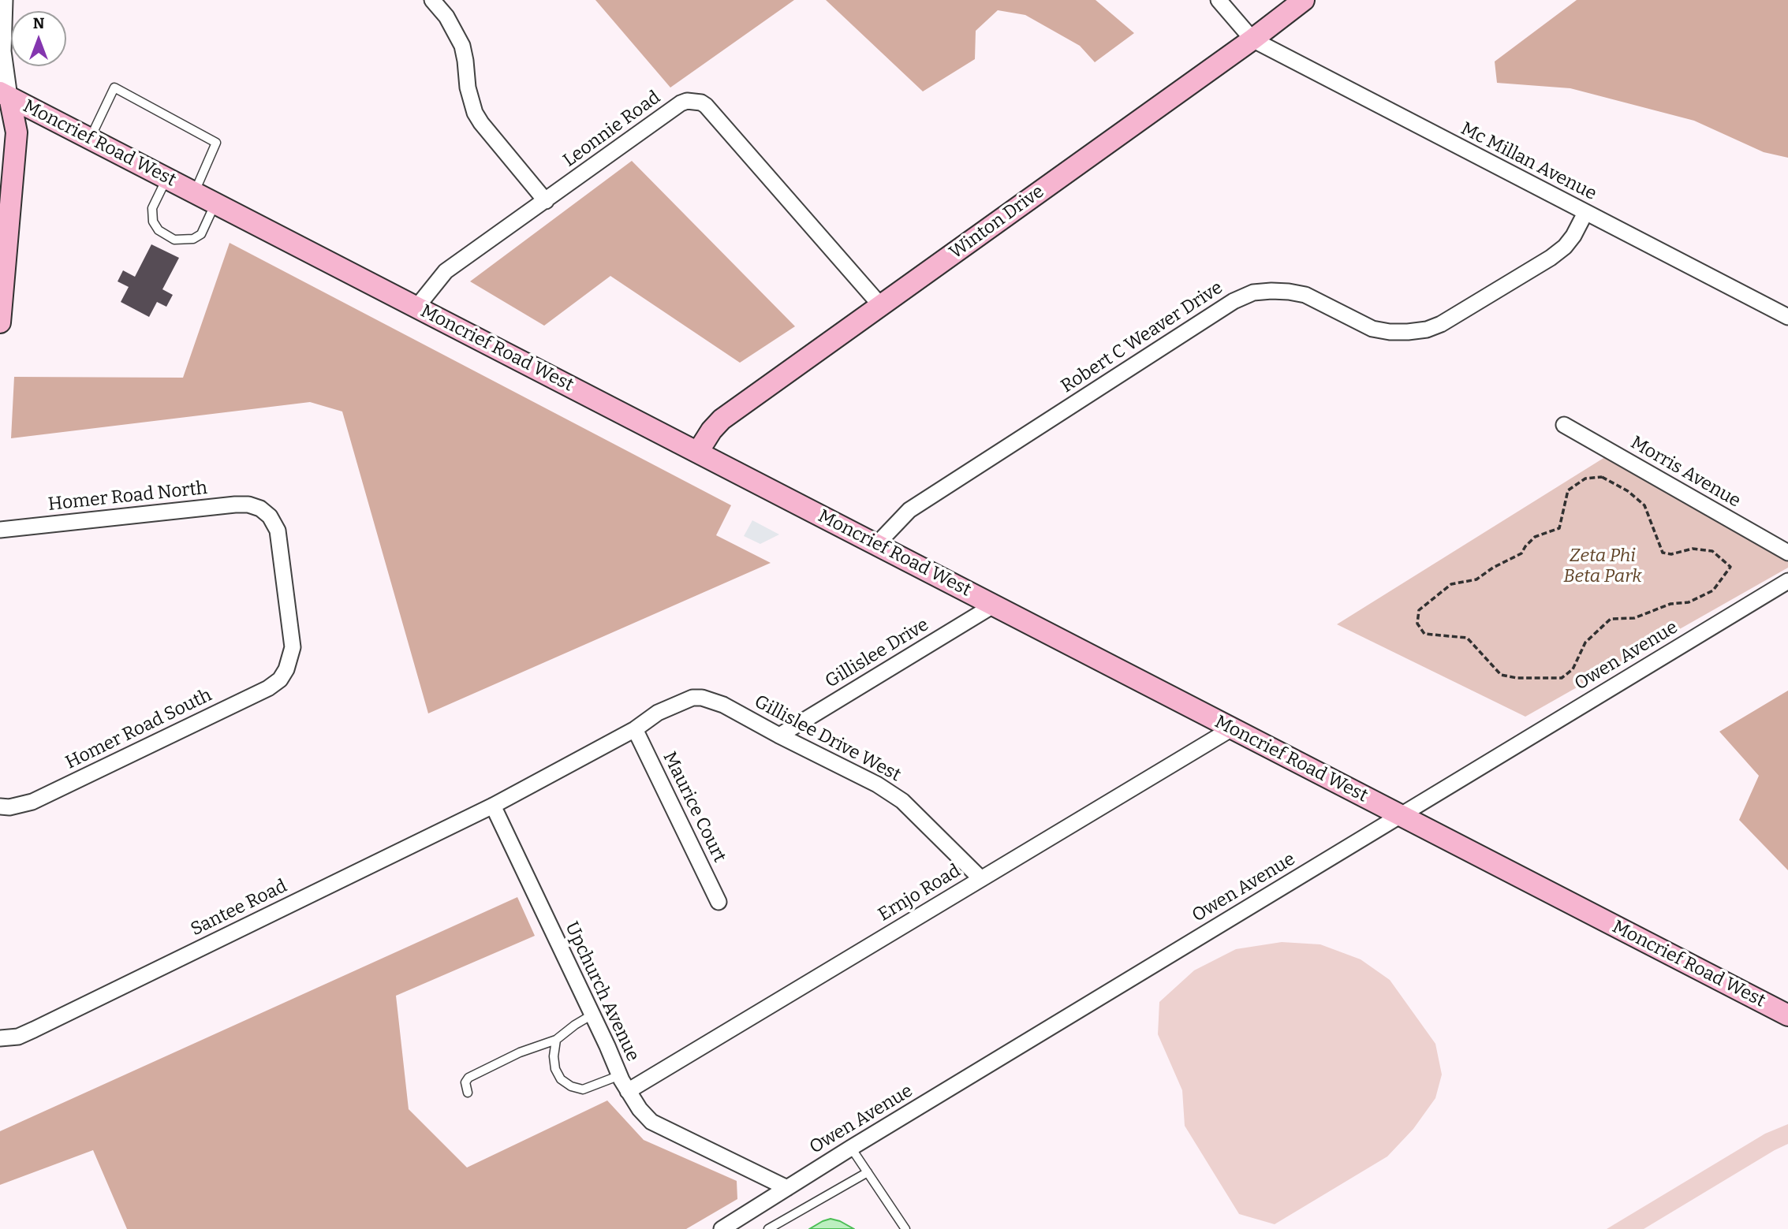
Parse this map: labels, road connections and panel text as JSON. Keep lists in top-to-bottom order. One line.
{"streets":{"main road":["Moncrief Road West","Winton Drive"],"street":["Leonnie Road","Mc Millan Avenue","Robert C Weaver Drive","Morris Avenue","Homer Road North","Gillislee Drive","Owen Avenue","Homer Road South","Gillislee Drive West","Maurice Court","Ernjo Road","Santee Road","Upchurch Avenue"]},"crossings":[["Leonnie Road","Moncrief Road West"],["Leonnie Road","Winton Drive"],["Moncrief Road West","Winton Drive"],["Moncrief Road West","Robert C Weaver Drive"],["Moncrief Road West","Gillislee Drive"],["Moncrief Road West","Owen Avenue"],["Moncrief Road West","Ernjo Road"],["Mc Millan Avenue","Winton Drive"],["Mc Millan Avenue","Robert C Weaver Drive"],["Homer Road North","Homer Road South"],["Gillislee Drive","Gillislee Drive West"],["Owen Avenue","Upchurch Avenue"],["Gillislee Drive West","Maurice Court"],["Gillislee Drive West","Ernjo Road"],["Ernjo Road","Upchurch Avenue"],["Santee Road","Upchurch Avenue"]],"parks":["Zeta Phi Beta Park"],"north":"top"}
